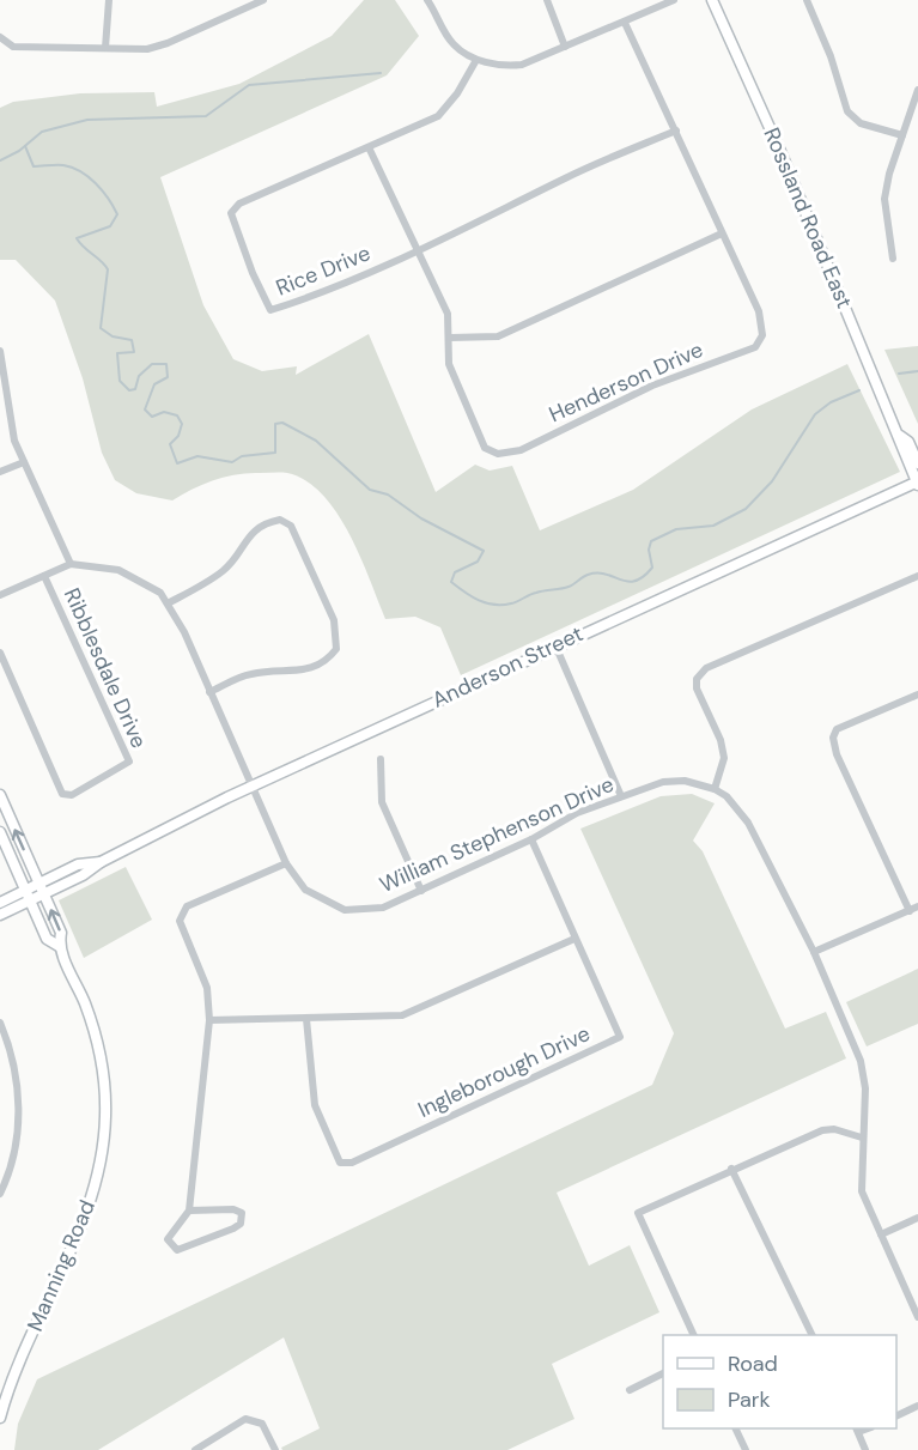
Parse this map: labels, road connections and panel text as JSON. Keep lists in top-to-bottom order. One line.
{"streets":{"main road":["Rossland Road East","Anderson Street","Manning Road"],"street":["Rice Drive","Henderson Drive","Ribblesdale Drive","William Stephenson Drive","Ingleborough Drive"]},"crossings":[["Rossland Road East","Anderson Street"],["Rice Drive","Henderson Drive"],["Anderson Street","Ribblesdale Drive"],["Anderson Street","William Stephenson Drive"],["Anderson Street","Manning Road"],["Ribblesdale Drive","William Stephenson Drive"],["William Stephenson Drive","Ingleborough Drive"]],"legend":["Road","Park"]}
